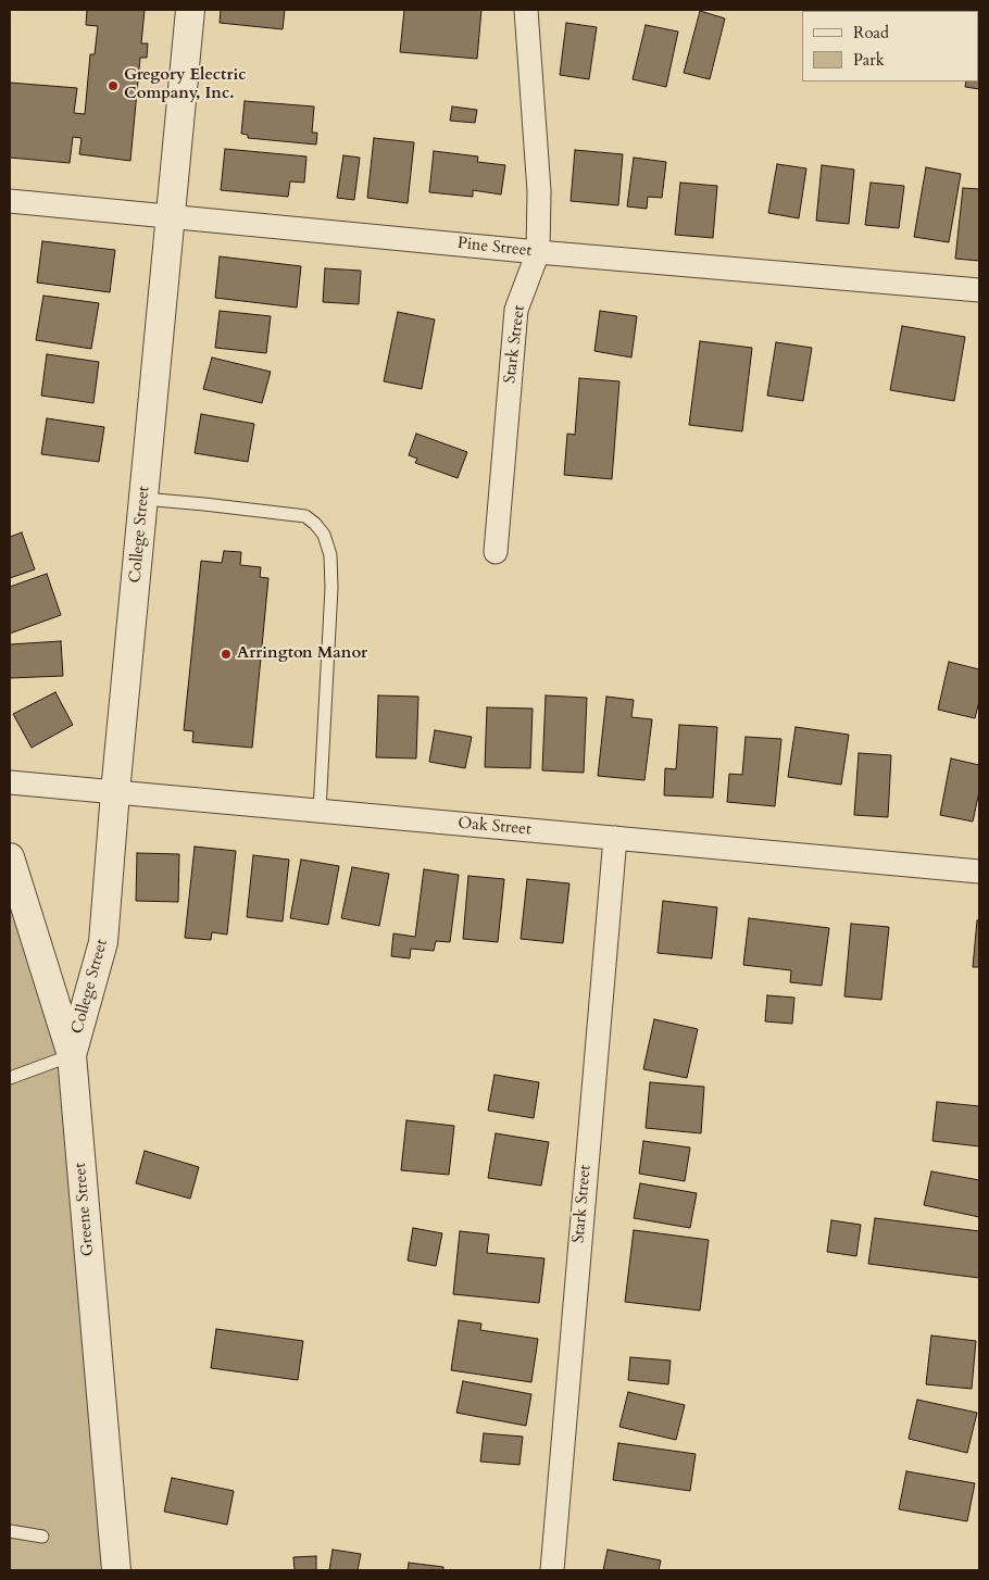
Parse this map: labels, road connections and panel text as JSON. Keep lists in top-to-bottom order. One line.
{"streets":{"street":["Pine Street","Stark Street","College Street","Oak Street","Greene Street"]},"crossings":[["Pine Street","Stark Street"],["Pine Street","College Street"],["Stark Street","Oak Street"],["College Street","Oak Street"],["College Street","Greene Street"]],"places":["Gregory Electric Company, Inc.","Arrington Manor"],"legend":["Road","Park"]}
